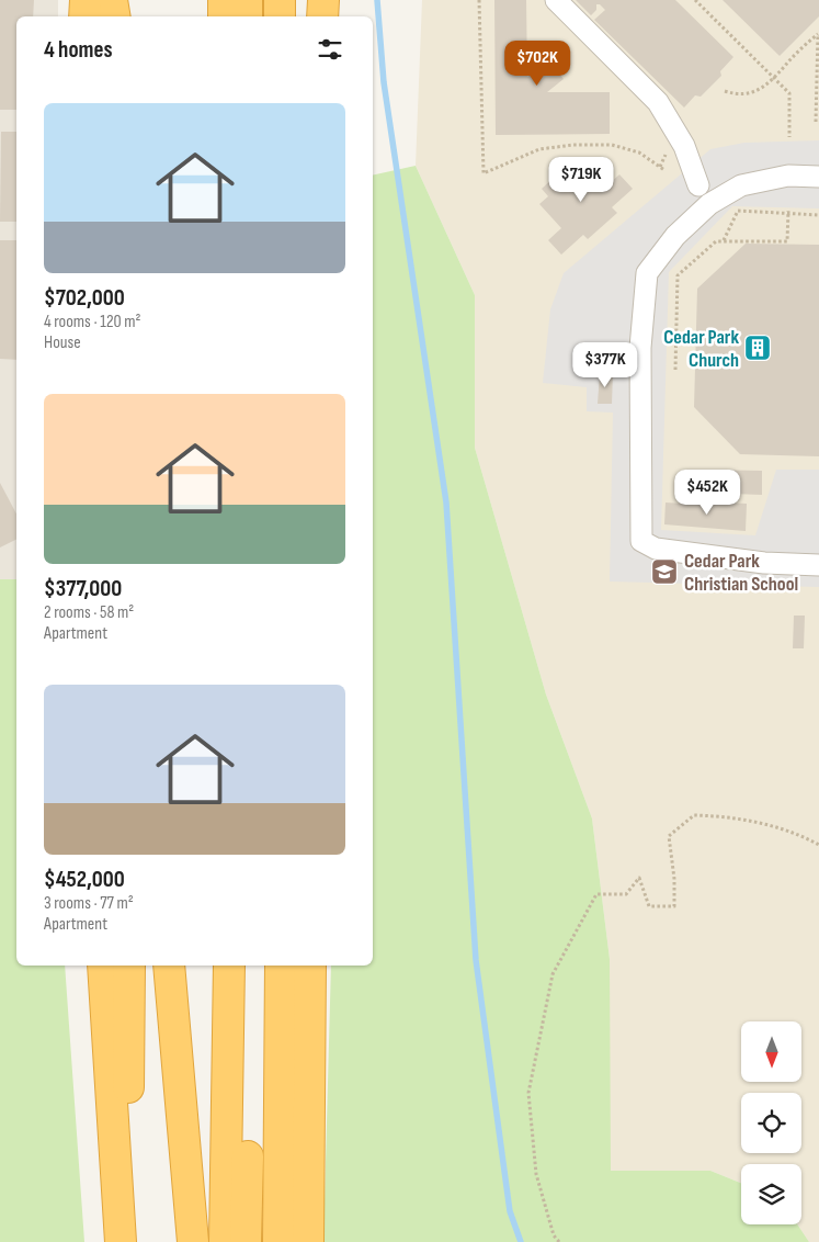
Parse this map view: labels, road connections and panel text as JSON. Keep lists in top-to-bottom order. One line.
{"places":{"building":["Cedar Park Church"],"school or university":["Cedar Park Christian School"]},"north":"bottom","page":{"heading":"4 homes","price":["$702K","$719K","$377K","$452K"],"list":[{"name":"$702,000","note":"4 rooms · 120 m² · House"},{"name":"$377,000","note":"2 rooms · 58 m² · Apartment"},{"name":"$452,000","note":"3 rooms · 77 m² · Apartment"}]}}
